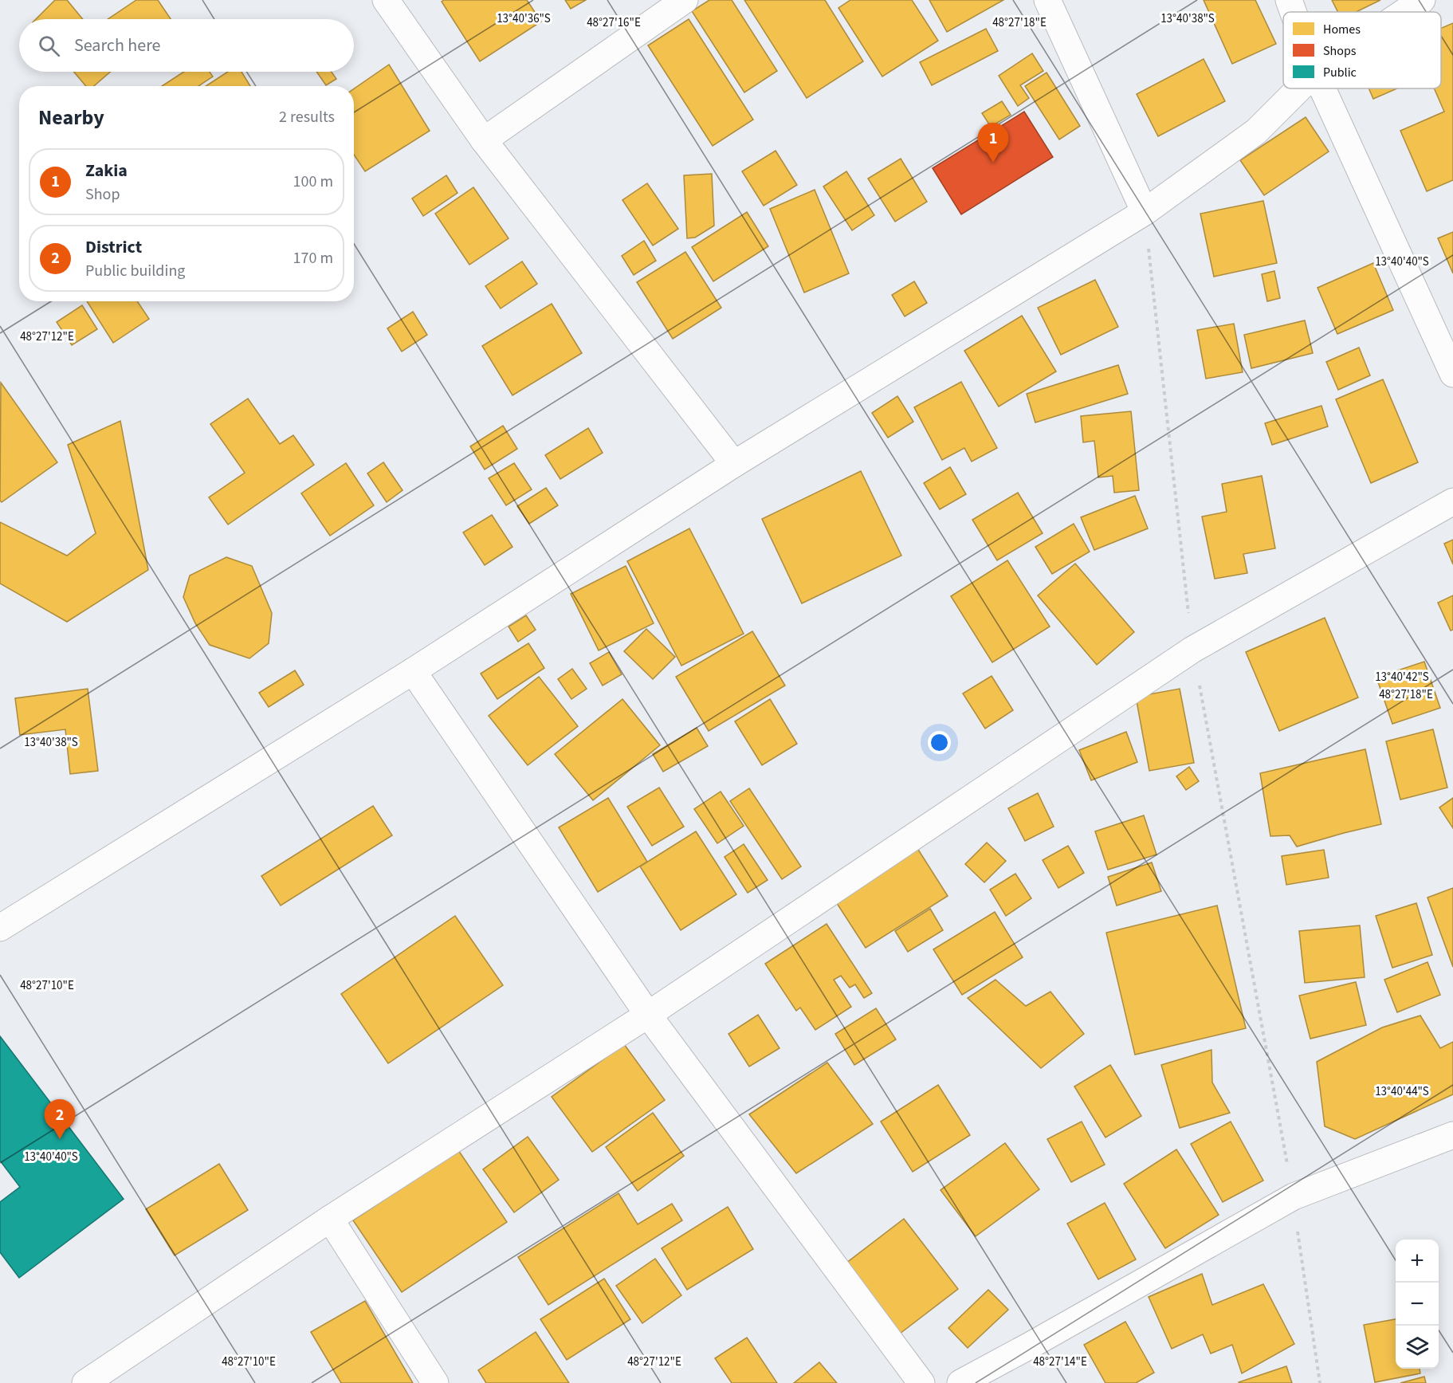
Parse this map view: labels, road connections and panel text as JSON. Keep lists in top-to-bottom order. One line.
{"legend":["Homes","Shops","Public"],"page":{"search":"Search here","heading":["Nearby","2 results"],"pins":["1","2"],"list":[{"mark":"1","name":"Zakia","note":"Shop","value":"100 m"},{"mark":"2","name":"District","note":"Public building","value":"170 m"}],"map_buttons":["+","−"]},"coordinates":["13°40'38\"S","13°40'36\"S","48°27'18\"E","48°27'16\"E","13°40'40\"S","48°27'12\"E","13°40'42\"S","48°27'10\"E","13°40'44\"S","48°27'14\"E"]}
